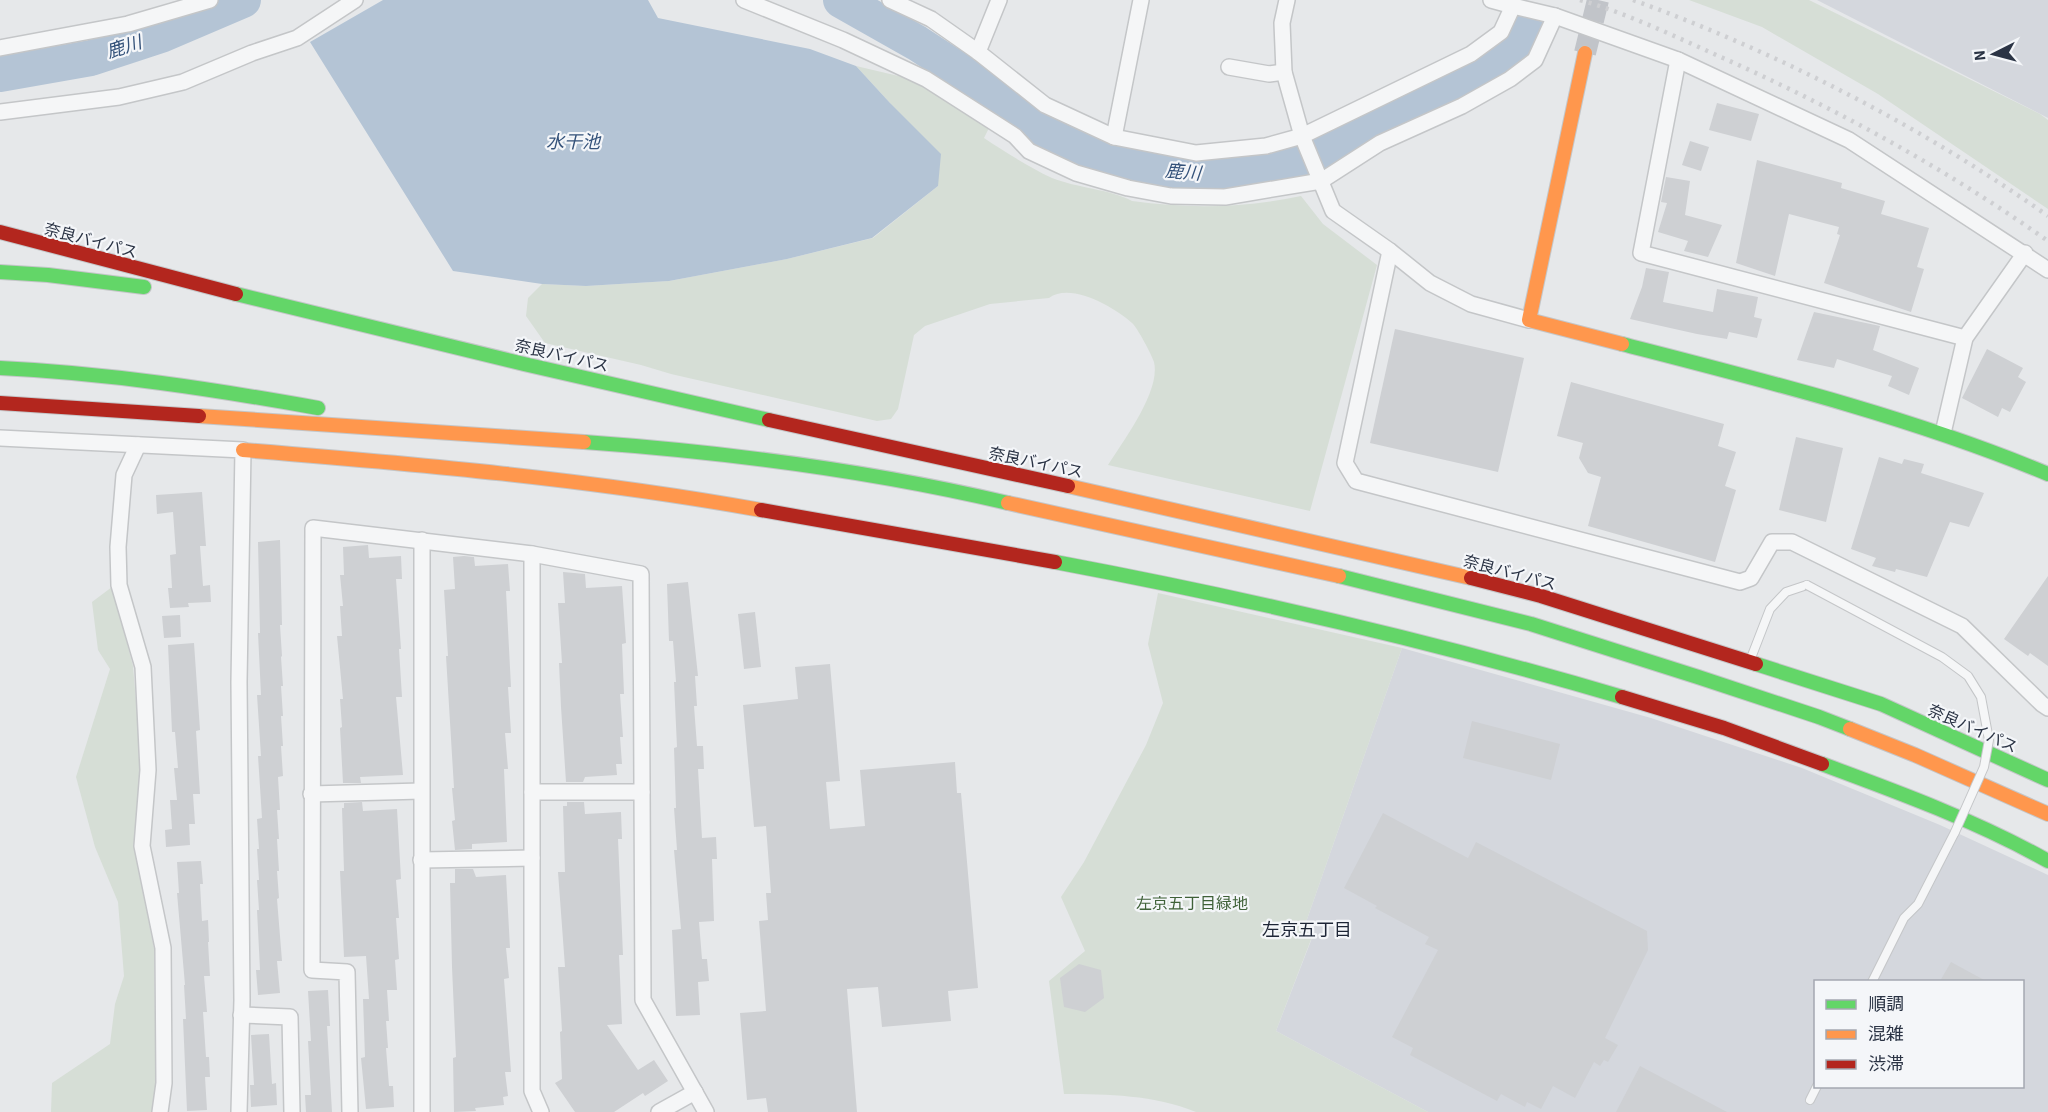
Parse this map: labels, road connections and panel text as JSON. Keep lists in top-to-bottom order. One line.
{"streets":{"main road":["奈良バイパス"]},"districts":["左京五丁目"],"water":["鹿川","水干池"],"parks":["左京五丁目緑地"],"legend":["順調","混雑","渋滞"],"north":"left"}
